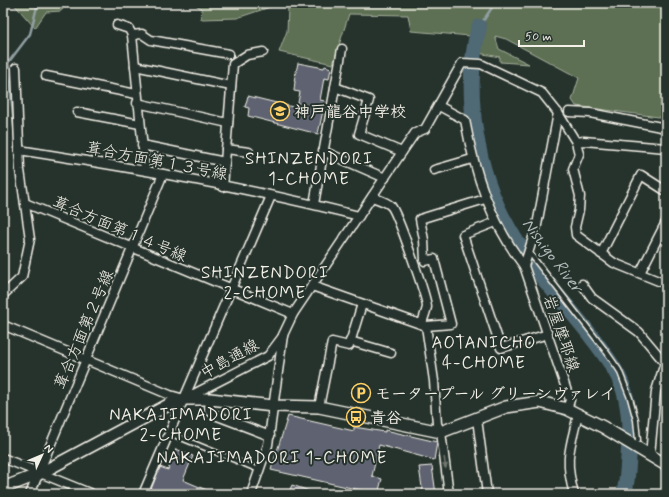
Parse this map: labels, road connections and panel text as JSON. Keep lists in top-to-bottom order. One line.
{"streets":{"street":["葺合方面第１３号線","葺合方面第１４号線","葺合方面第２号線","岩屋摩耶線","中島通線"]},"crossings":[["葺合方面第１３号線","葺合方面第２号線"],["葺合方面第１４号線","葺合方面第２号線"]],"districts":["SHINZENDORI 1-CHOME","SHINZENDORI 2-CHOME","AOTANICHO 4-CHOME","NAKAJIMADORI 2-CHOME","NAKAJIMADORI 1-CHOME"],"water":["Nishigo River"],"places":{"school or university":["神戸龍谷中学校"],"parking":["モータープール グリーンヴァレイ"],"bus stop":["青谷"]},"scale_bar":"50 m","north":"top right"}
